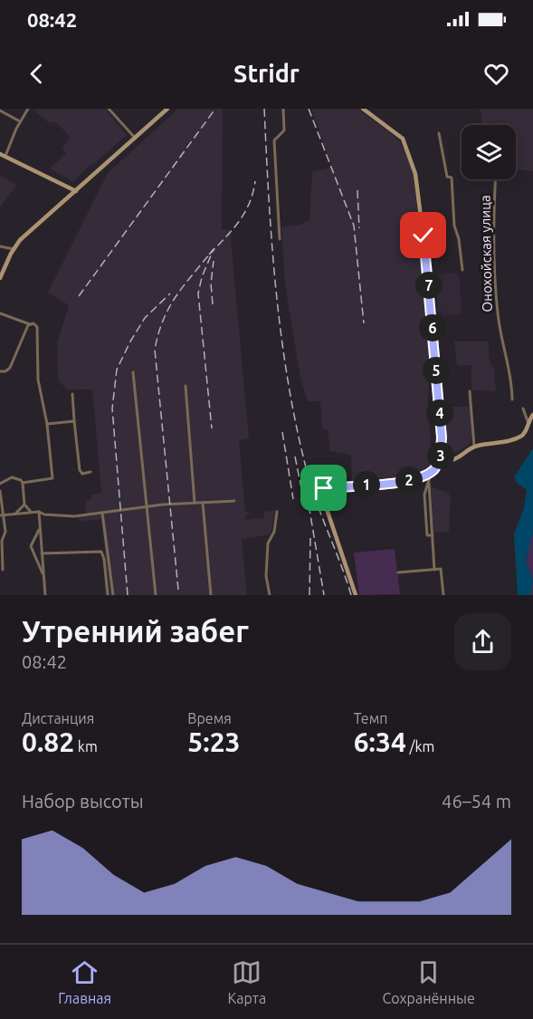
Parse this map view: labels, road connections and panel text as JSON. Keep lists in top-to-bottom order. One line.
{"streets":{"street":["Онохойская улица"]},"page":{"status":"08:42","header":"Stridr","pins":["7","6","5","4","3","2","1"],"heading":["Утренний забег","08:42"],"stats":[["Дистанция","0.82 km"],["Время","5:23"],["Темп","6:34 /km"]],"chart":["Набор высоты","46–54 m"],"tabs":["Главная","Карта","Сохранённые"]}}
